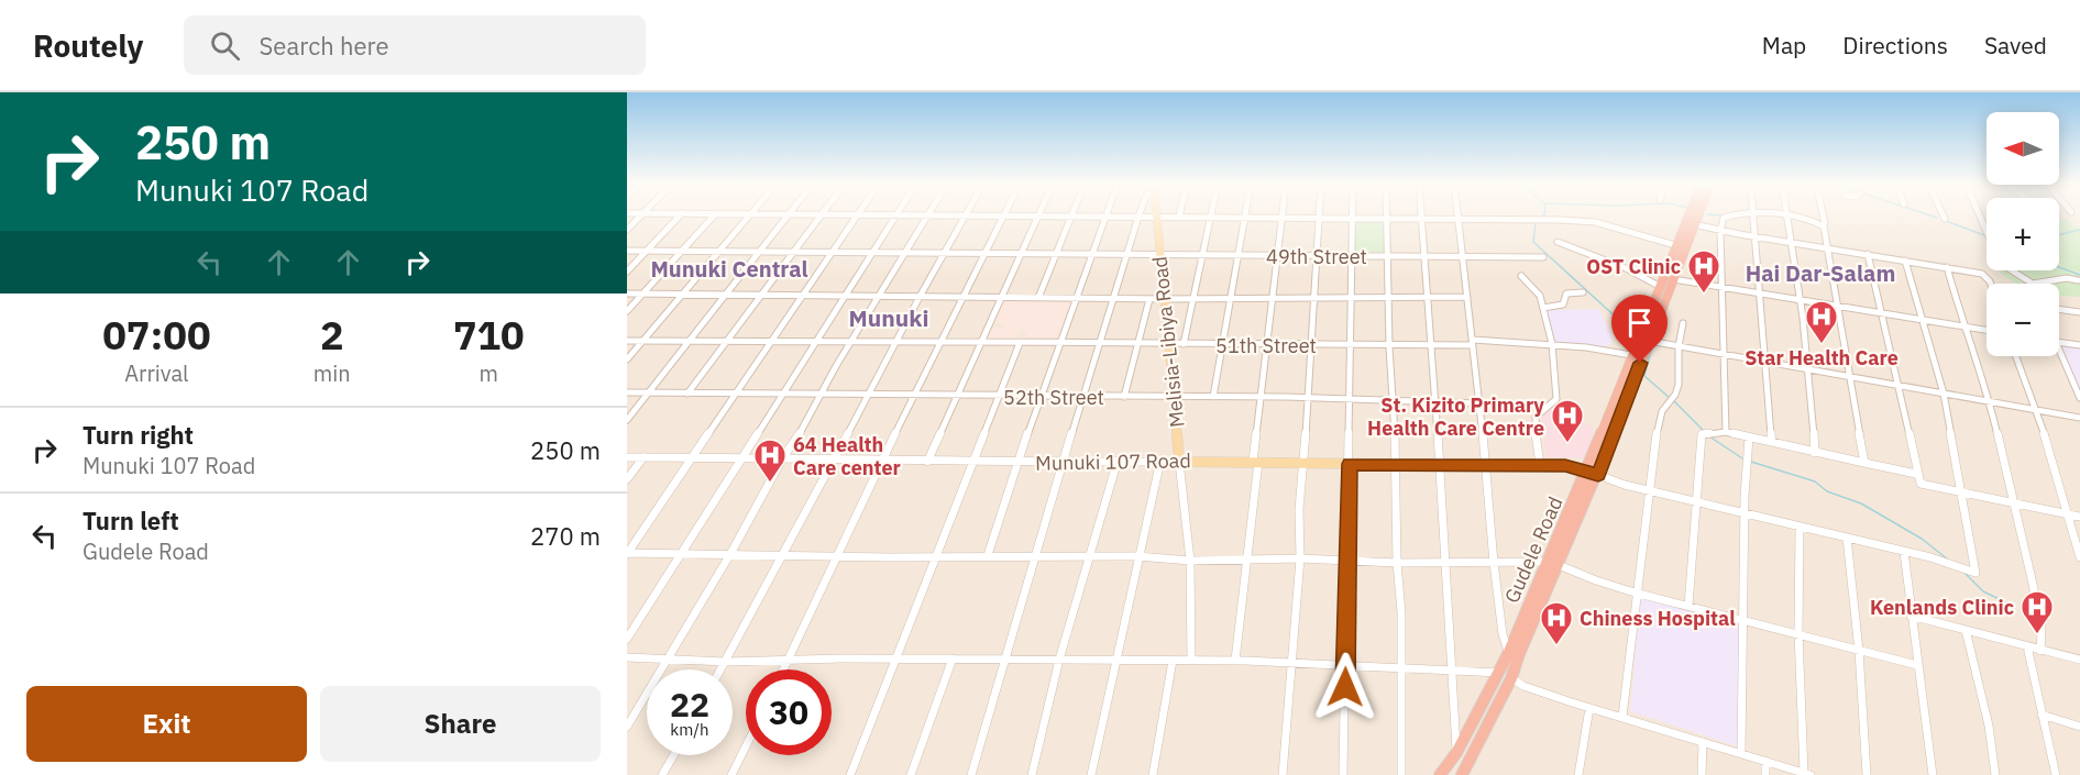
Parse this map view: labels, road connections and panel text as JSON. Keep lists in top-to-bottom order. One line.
{"streets":{"highway":["Gudele Road"],"main road":["Melisia-Libiya Road","Munuki 107 Road"],"street":["49th Street","51th Street","52th Street"]},"crossings":[["49th Street","Melisia-Libiya Road"],["Melisia-Libiya Road","51th Street"],["Melisia-Libiya Road","52th Street"],["Melisia-Libiya Road","Munuki 107 Road"],["51th Street","Gudele Road"],["Munuki 107 Road","Gudele Road"]],"districts":["Munuki Central","Hai Dar-Salam","Munuki"],"places":{"hospital":["OST Clinic","Star Health Care","St. Kizito Primary Health Care Centre","64 Health Care center","Kenlands Clinic","Chiness Hospital"]},"north":"left","page":{"header":"Routely","search":"Search here","nav":["Map","Directions","Saved"],"turn":["250 m","Munuki 107 Road"],"map_buttons":["+","−"],"eta":["07:00","Arrival","2","min","710","m"],"list":[{"name":"Turn right","note":"Munuki 107 Road","value":"250 m"},{"name":"Turn left","note":"Gudele Road","value":"270 m"}],"speed":"22 km/h","limit":"30","buttons":["Exit","Share"]}}
